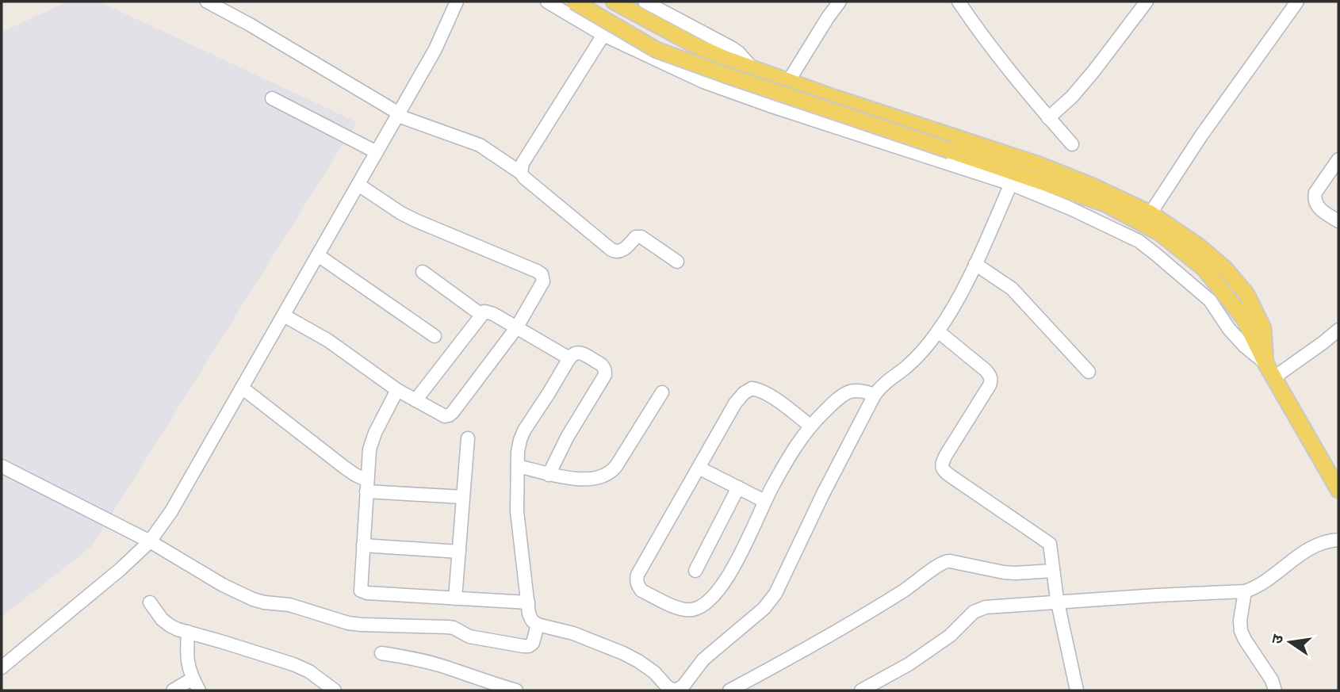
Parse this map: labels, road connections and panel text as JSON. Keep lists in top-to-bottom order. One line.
{"north":"left"}
